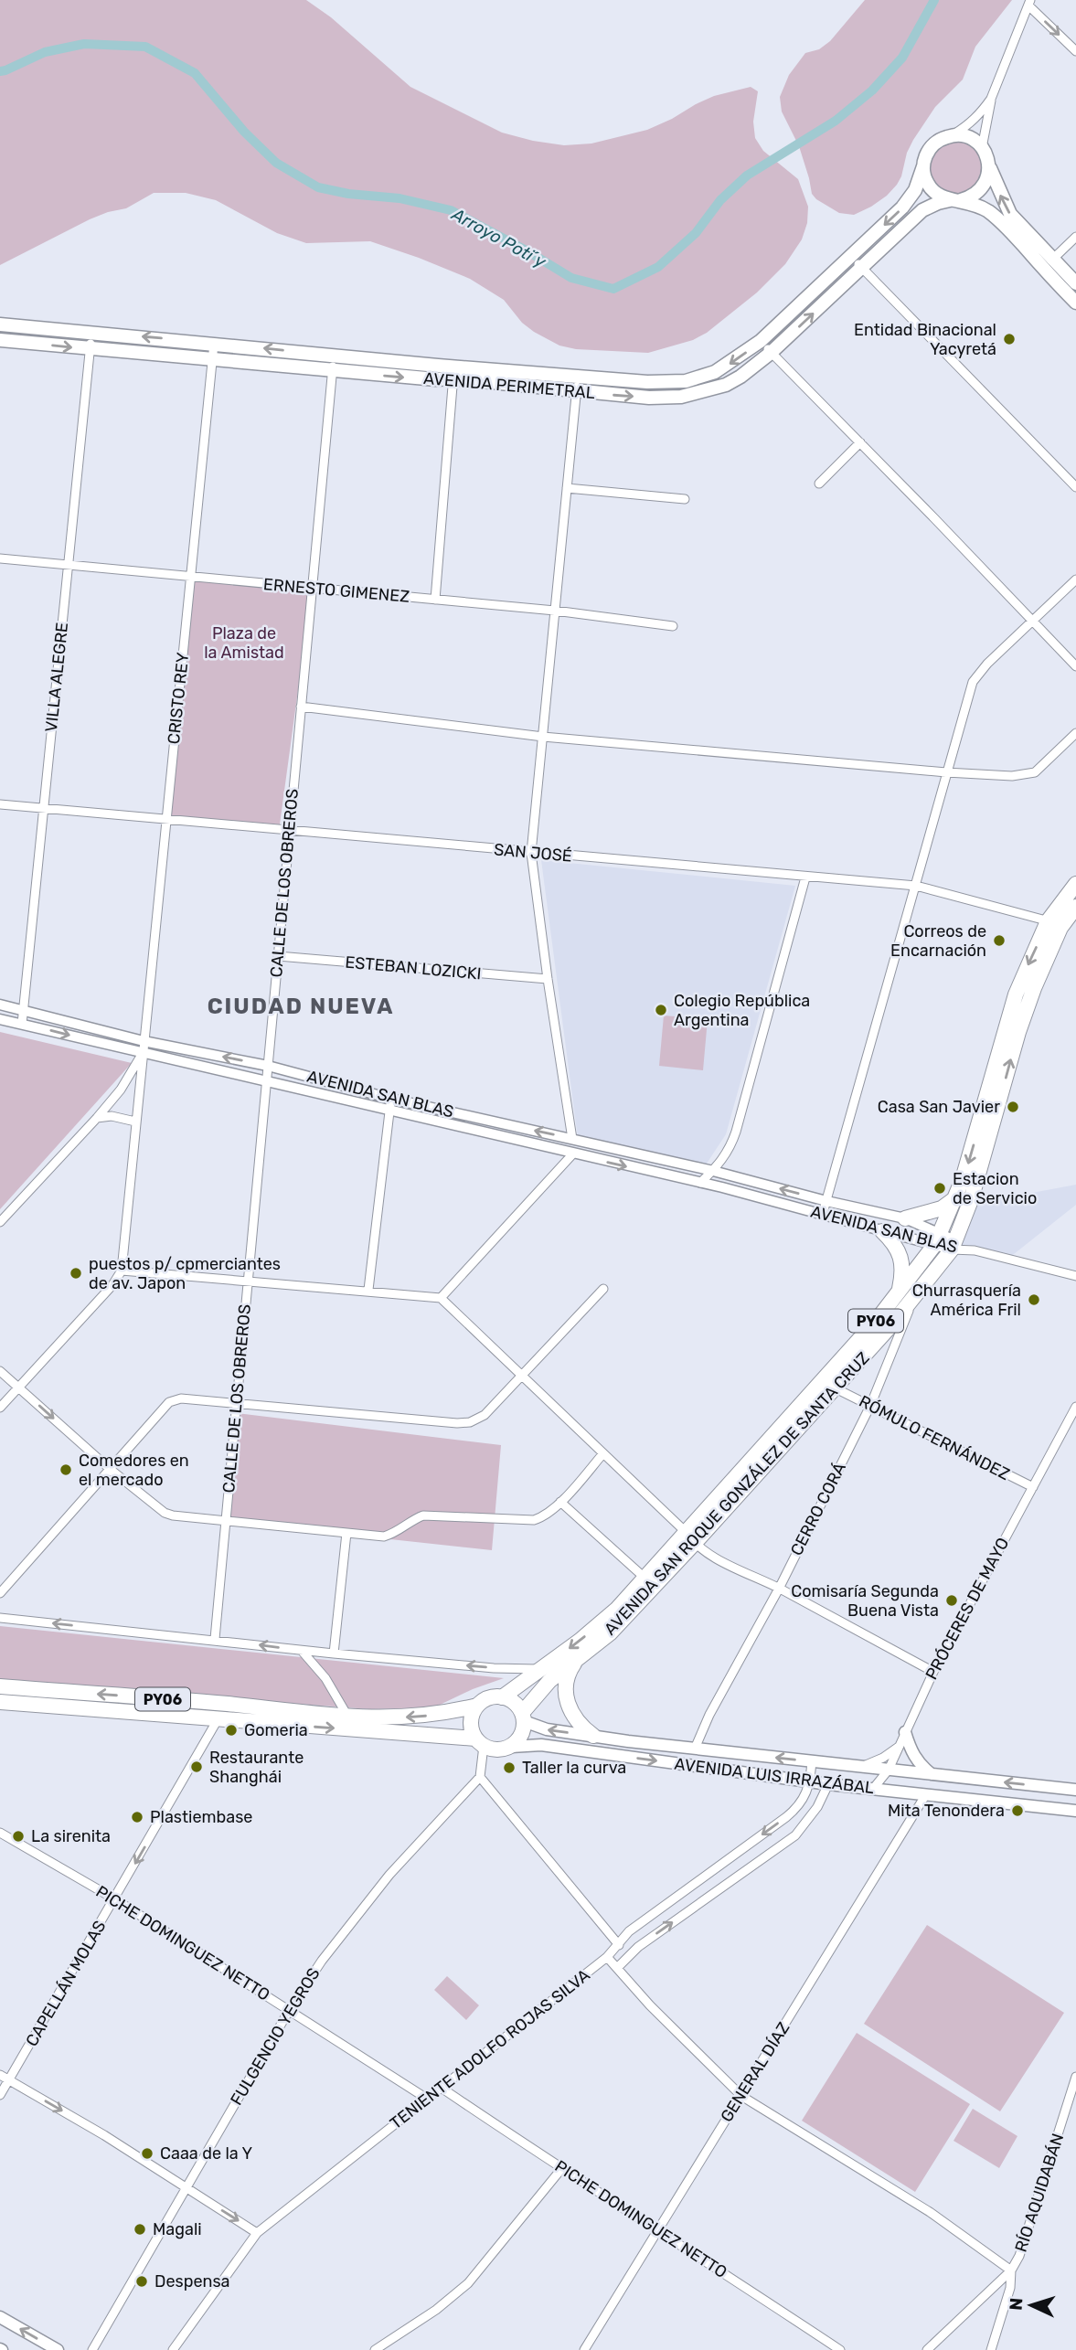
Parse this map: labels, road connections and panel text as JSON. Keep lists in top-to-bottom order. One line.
{"streets":{"highway":["PY06","AVENIDA SAN ROQUE GONZÁLEZ DE SANTA CRUZ","AVENIDA LUIS IRRAZÁBAL"],"main road":["AVENIDA PERIMETRAL"],"street":["ERNESTO GIMENEZ","VILLA ALEGRE","CRISTO REY","SAN JOSÉ","CALLE DE LOS OBREROS","ESTEBAN LOZICKI","AVENIDA SAN BLAS","RÓMULO FERNÁNDEZ","CERRO CORÁ","PRÓCERES DE MAYO","PICHE DOMINGUEZ NETTO","CAPELLÁN MOLAS","FULGENCIO YEGROS","TENIENTE ADOLFO ROJAS SILVA","GENERAL DÍAZ","RÍO AQUIDABÁN"]},"crossings":[["AVENIDA PERIMETRAL","VILLA ALEGRE"],["AVENIDA PERIMETRAL","CRISTO REY"],["AVENIDA PERIMETRAL","CALLE DE LOS OBREROS"],["ERNESTO GIMENEZ","VILLA ALEGRE"],["ERNESTO GIMENEZ","CRISTO REY"],["ERNESTO GIMENEZ","CALLE DE LOS OBREROS"],["VILLA ALEGRE","SAN JOSÉ"],["VILLA ALEGRE","AVENIDA SAN BLAS"],["CRISTO REY","SAN JOSÉ"],["CRISTO REY","AVENIDA SAN BLAS"],["SAN JOSÉ","CALLE DE LOS OBREROS"],["SAN JOSÉ","AVENIDA SAN ROQUE GONZÁLEZ DE SANTA CRUZ"],["CALLE DE LOS OBREROS","ESTEBAN LOZICKI"],["CALLE DE LOS OBREROS","AVENIDA SAN BLAS"],["AVENIDA SAN BLAS","AVENIDA SAN ROQUE GONZÁLEZ DE SANTA CRUZ"],["PY06","AVENIDA SAN ROQUE GONZÁLEZ DE SANTA CRUZ"],["PY06","AVENIDA LUIS IRRAZÁBAL"],["PY06","CAPELLÁN MOLAS"],["RÓMULO FERNÁNDEZ","AVENIDA SAN ROQUE GONZÁLEZ DE SANTA CRUZ"],["RÓMULO FERNÁNDEZ","CERRO CORÁ"],["RÓMULO FERNÁNDEZ","PRÓCERES DE MAYO"],["AVENIDA SAN ROQUE GONZÁLEZ DE SANTA CRUZ","CERRO CORÁ"],["AVENIDA SAN ROQUE GONZÁLEZ DE SANTA CRUZ","AVENIDA LUIS IRRAZÁBAL"],["CERRO CORÁ","AVENIDA LUIS IRRAZÁBAL"],["PRÓCERES DE MAYO","AVENIDA LUIS IRRAZÁBAL"],["AVENIDA LUIS IRRAZÁBAL","CAPELLÁN MOLAS"],["AVENIDA LUIS IRRAZÁBAL","TENIENTE ADOLFO ROJAS SILVA"],["AVENIDA LUIS IRRAZÁBAL","GENERAL DÍAZ"],["PICHE DOMINGUEZ NETTO","CAPELLÁN MOLAS"],["PICHE DOMINGUEZ NETTO","FULGENCIO YEGROS"],["PICHE DOMINGUEZ NETTO","TENIENTE ADOLFO ROJAS SILVA"],["PICHE DOMINGUEZ NETTO","GENERAL DÍAZ"]],"one_way":["CAPELLÁN MOLAS"],"districts":["CIUDAD NUEVA"],"water":["Arroyo Poti´y"],"parks":["Plaza de la Amistad"],"places":["Entidad Binacional Yacyretá","Correos de Encarnación","Colegio República Argentina","Casa San Javier","Estacion de Servicio","puestos p/ cpmerciantes de av. Japon","Churrasquería América Fril","Comedores en el mercado","Comisaría Segunda Buena Vista","Gomeria","Restaurante Shanghái","Taller la curva","Mita Tenondera","Plastiembase","La sirenita","Caaa de la Y","Magali","Despensa"],"north":"left"}
